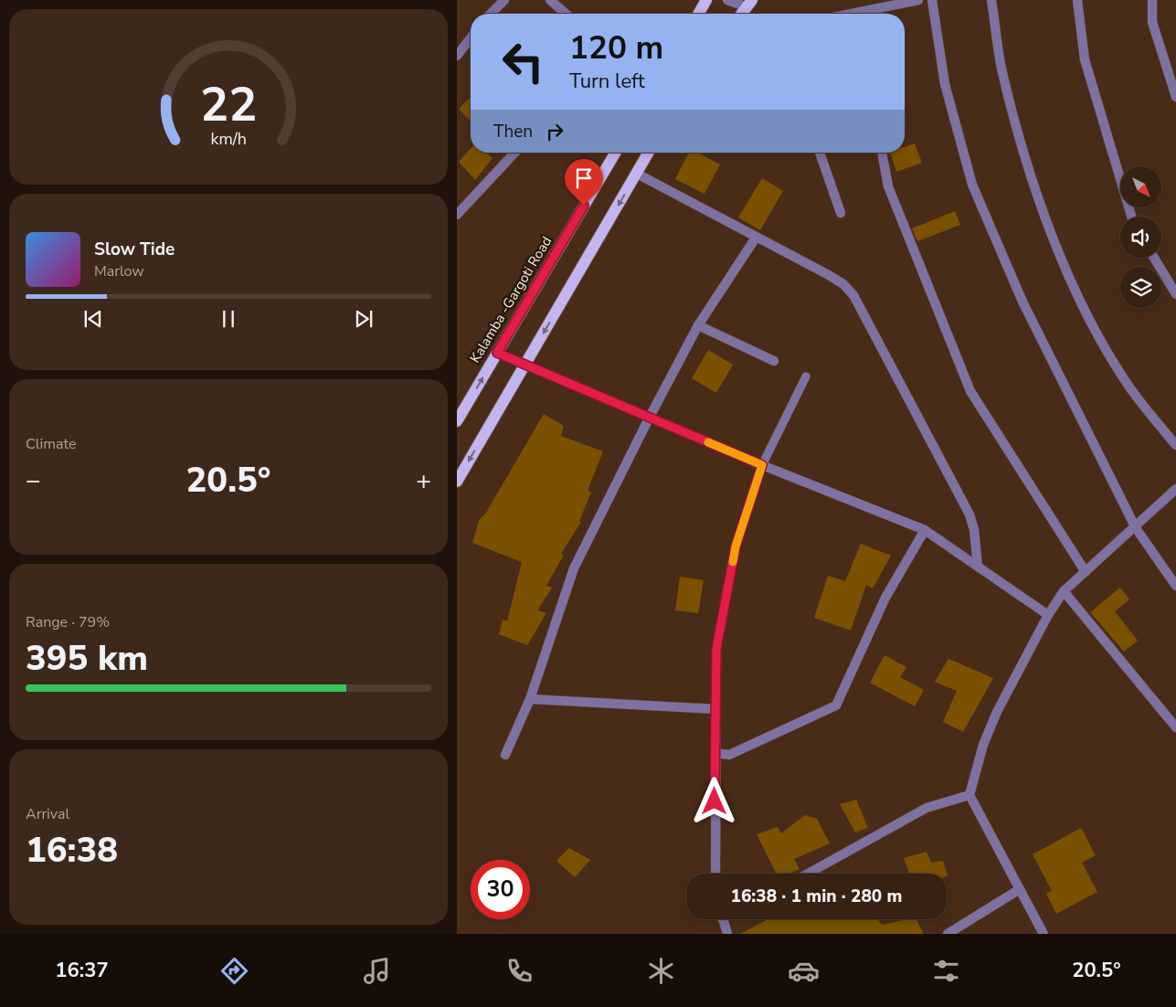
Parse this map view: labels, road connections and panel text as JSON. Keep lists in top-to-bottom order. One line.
{"streets":{"main road":["Kalamba -Gargoti Road"]},"north":"bottom right","page":{"turn":["120 m","Turn left"],"then":"Then","song":["Slow Tide","Marlow"],"tile":["Climate",["Range · 79%","395 km"],["Arrival","16:38"]],"heat":["−","20.5°","+"],"limit":"30","trip":"16:38 · 1 min · 280 m","tabs":["16:37","20.5°"],"gauge":["22","km/h"]}}
